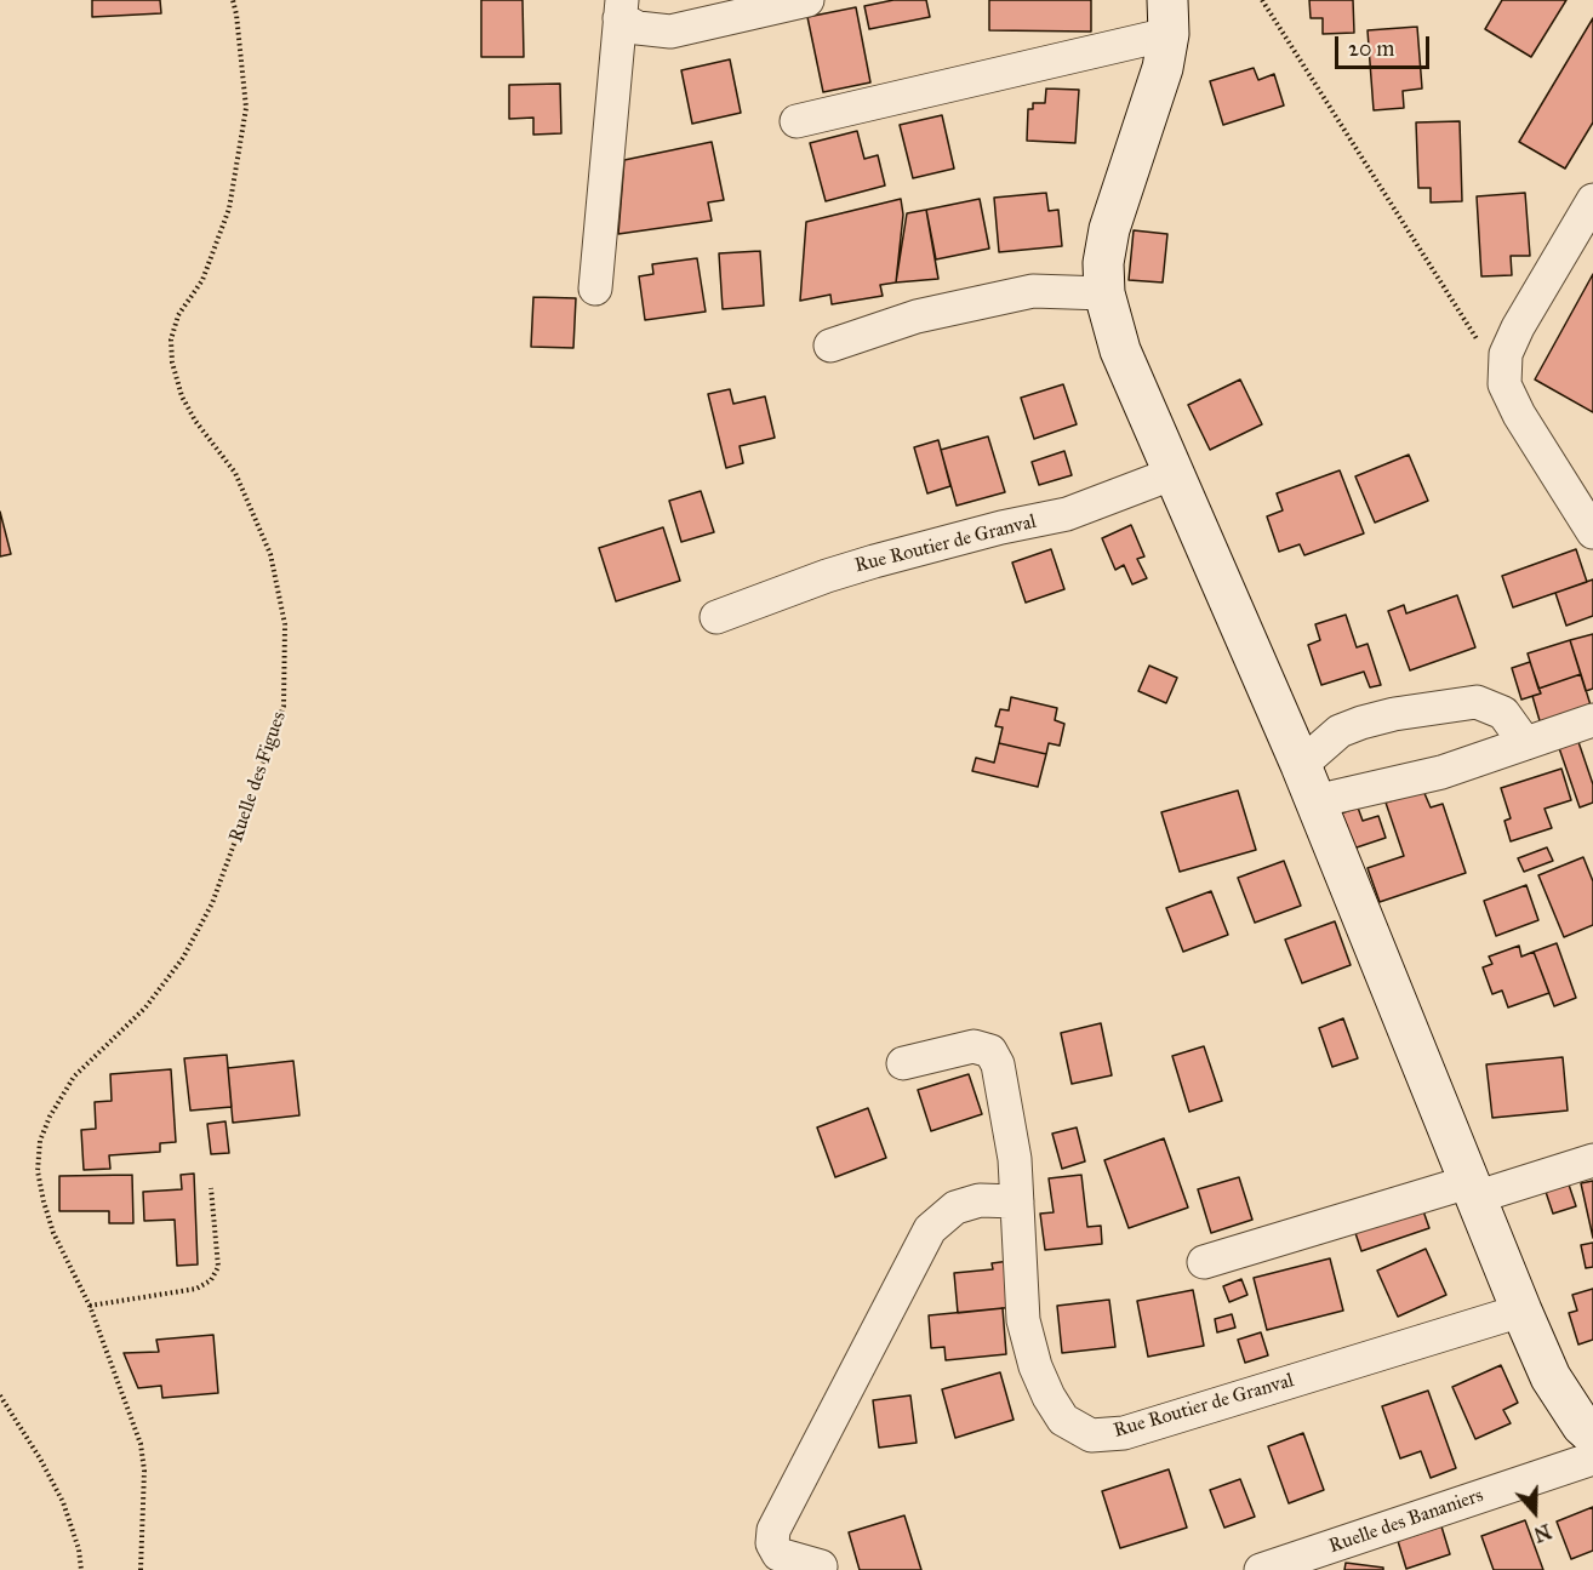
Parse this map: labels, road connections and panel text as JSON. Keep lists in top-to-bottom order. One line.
{"streets":{"street":["Rue Routier de Granval","Ruelle des Bananiers"],"path":["Ruelle des Figues"]},"scale_bar":"20 m","north":"bottom"}
